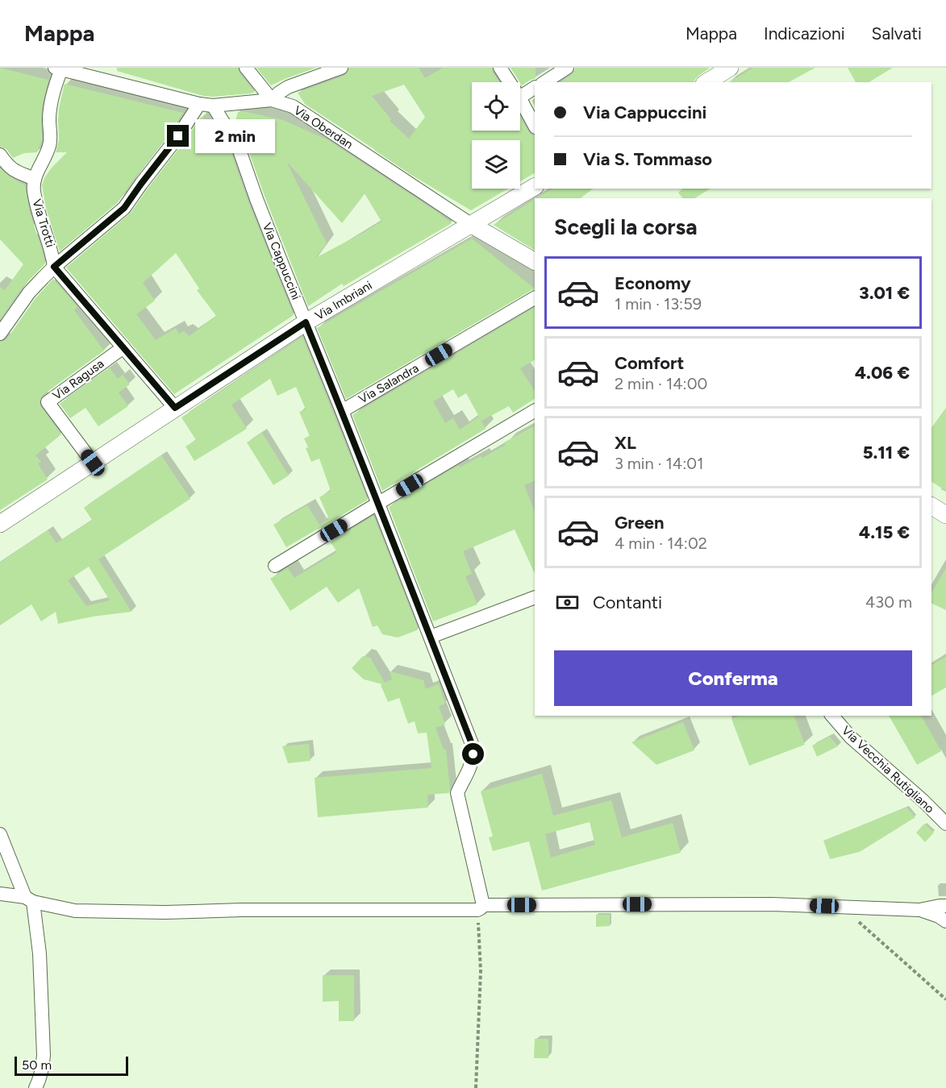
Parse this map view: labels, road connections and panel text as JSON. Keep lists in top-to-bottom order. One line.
{"streets":{"street":["Via Oberdan","Via Trotti","Via Cappuccini","Via Imbriani","Via Ragusa","Via Salandra","Via Vecchia Rutigliano"]},"crossings":[["Via Oberdan","Via Trotti"],["Via Oberdan","Via Cappuccini"],["Via Oberdan","Via Imbriani"],["Via Cappuccini","Via Imbriani"],["Via Cappuccini","Via Salandra"],["Via Imbriani","Via Ragusa"]],"scale_bar":"50 m","page":{"header":"Mappa","nav":["Mappa","Indicazioni","Salvati"],"banner":["Via Cappuccini","Via S. Tommaso"],"bubble":"2 min","heading":"Scegli la corsa","list":[{"name":"Economy","note":"1 min · 13:59","value":"3.01 €"},{"name":"Comfort","note":"2 min · 14:00","value":"4.06 €"},{"name":"XL","note":"3 min · 14:01","value":"5.11 €"},{"name":"Green","note":"4 min · 14:02","value":"4.15 €"}],"pay":["Contanti","430 m"],"buttons":"Conferma","scale":"50 m"}}
